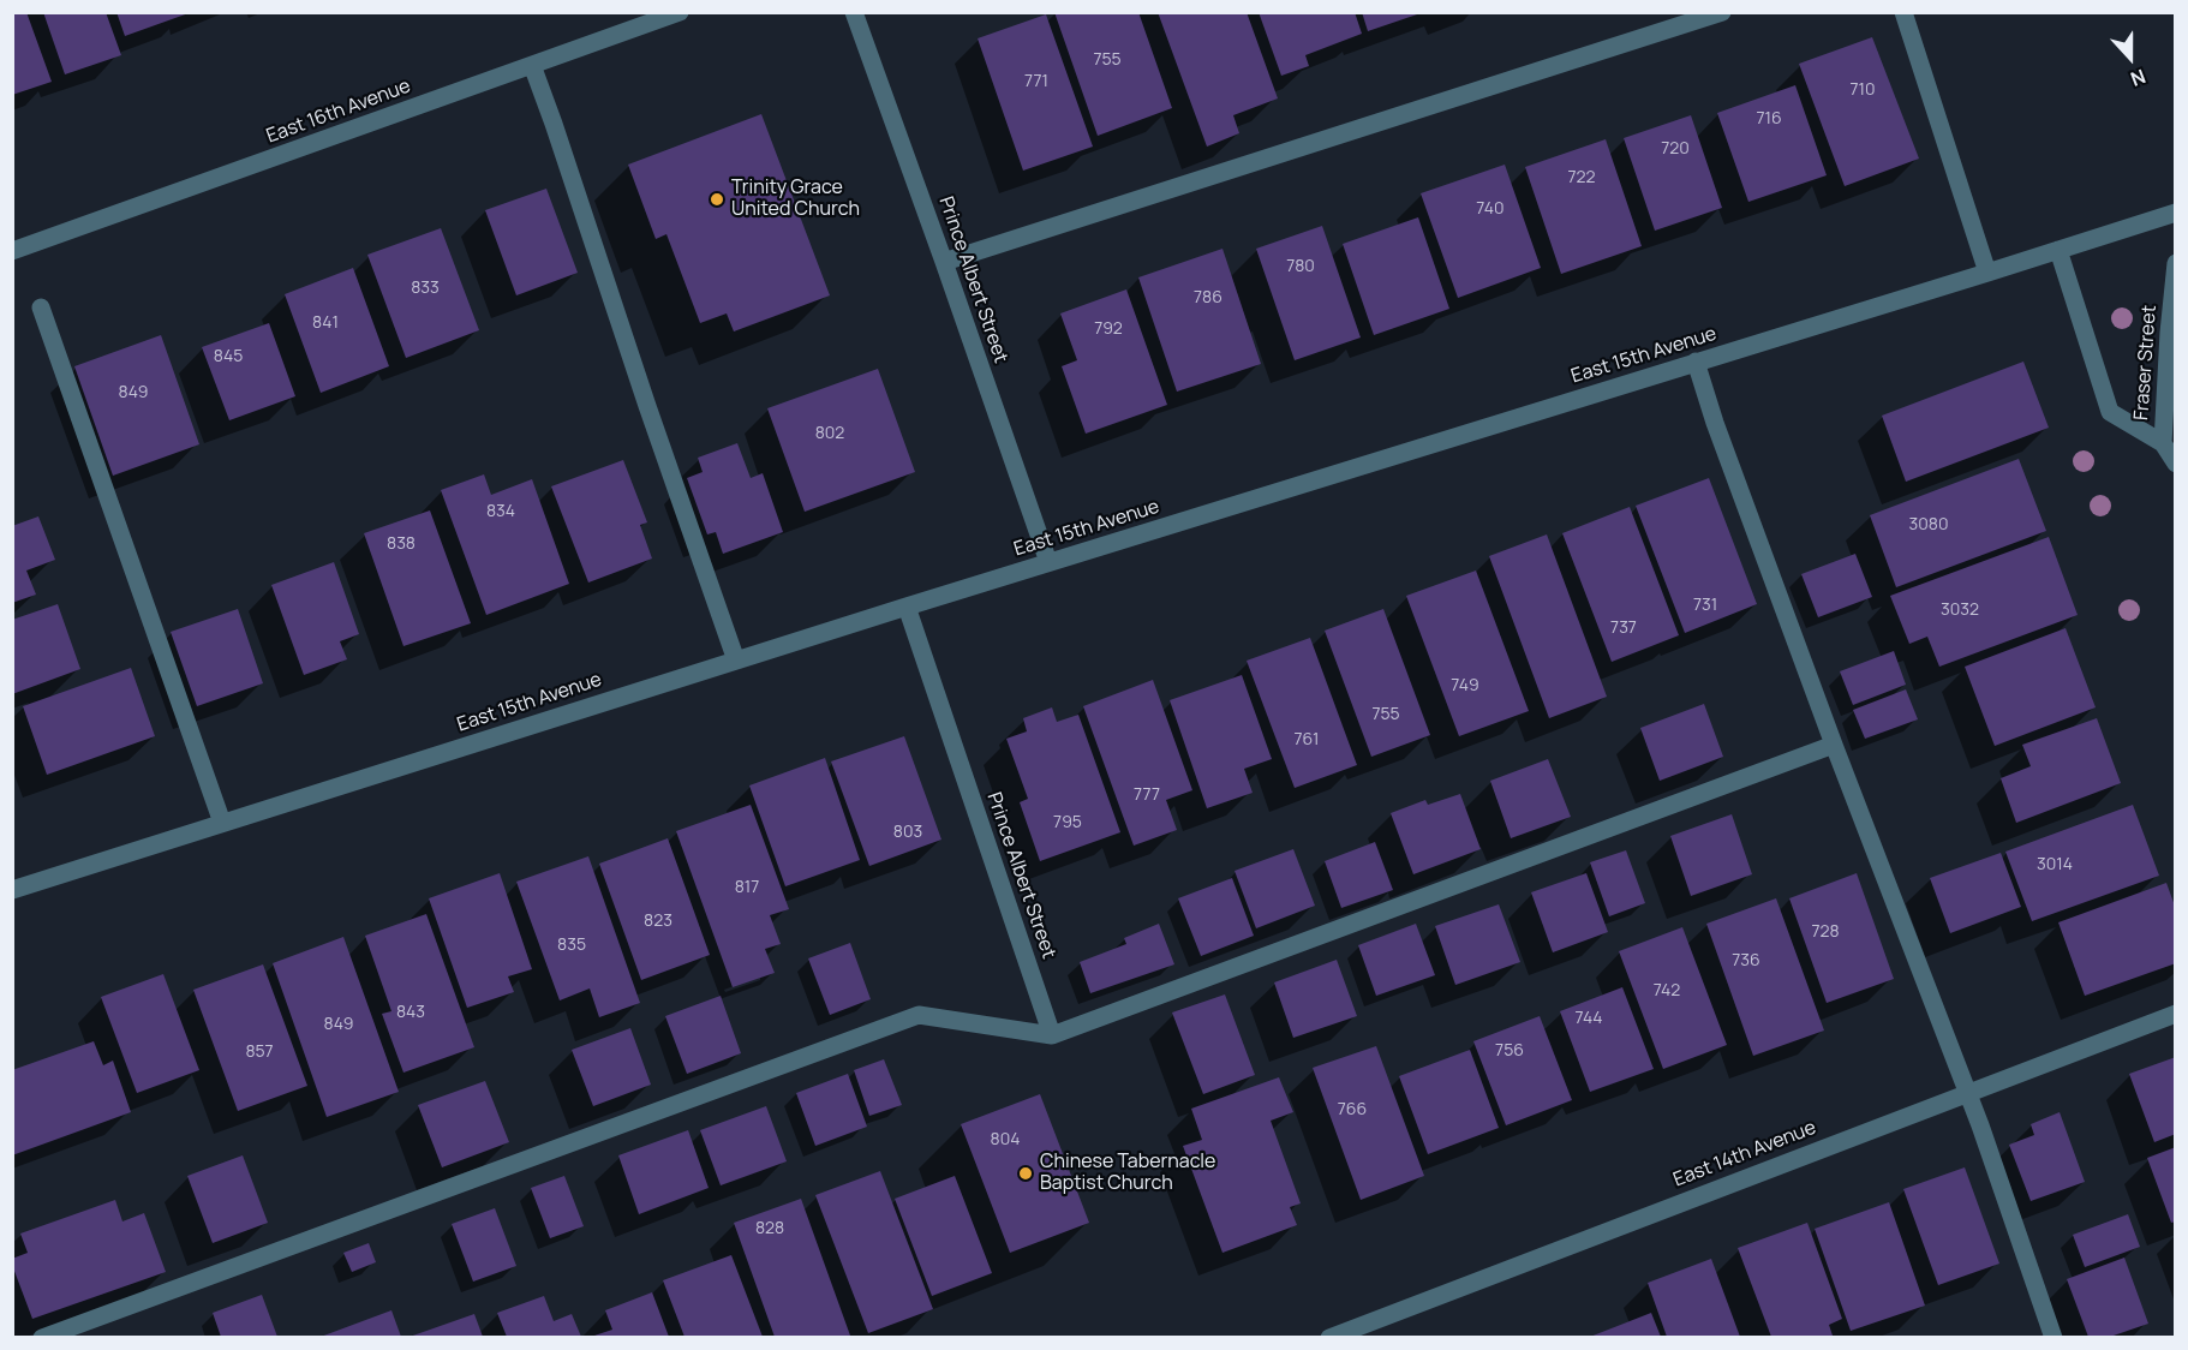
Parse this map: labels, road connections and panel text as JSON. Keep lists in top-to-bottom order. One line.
{"streets":{"street":["East 16th Avenue","Prince Albert Street","East 15th Avenue","Fraser Street","East 14th Avenue"]},"crossings":[["Prince Albert Street","East 15th Avenue"]],"places":["Trinity Grace United Church","Chinese Tabernacle Baptist Church"],"house_numbers":["755","771","710","716","720","722","740","780","833","786","841","792","845","849","802","834","3080","838","731","3032","737","749","755","761","777","795","803","3014","817","823","728","835","736","742","843","744","849","756","857","766","804","828"],"north":"bottom"}
